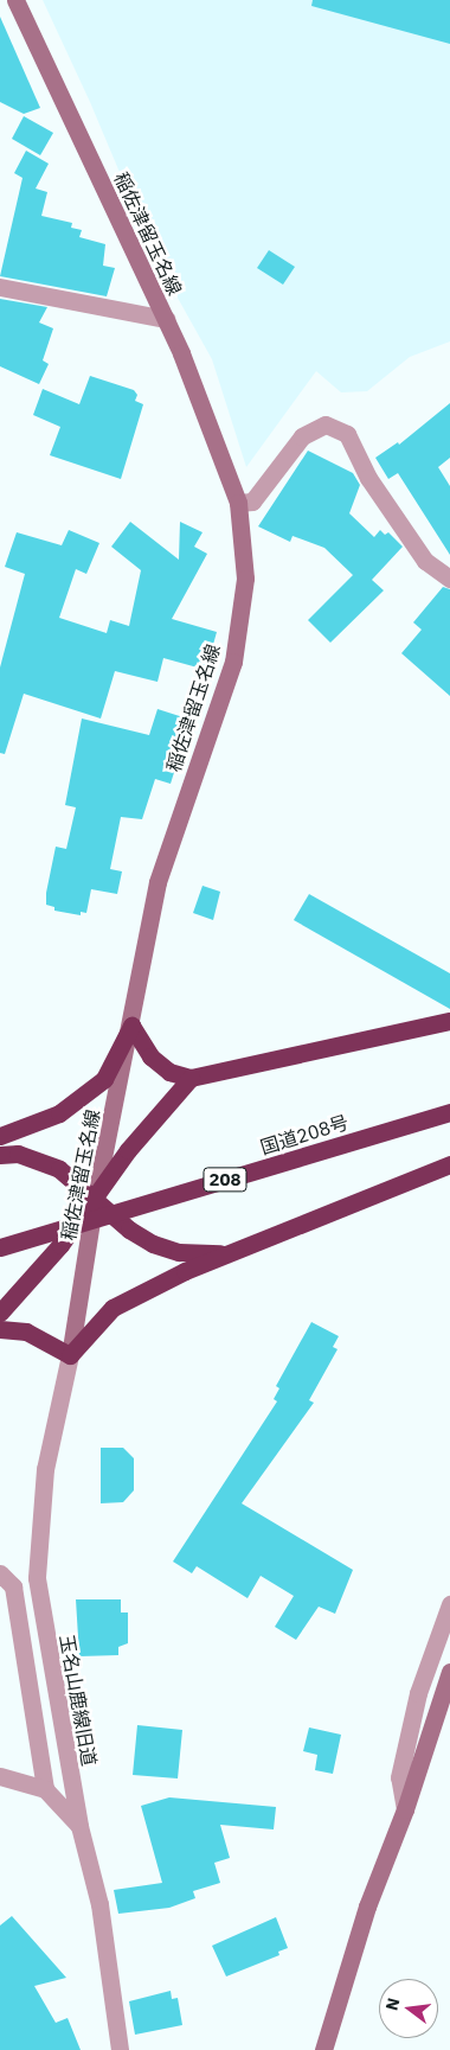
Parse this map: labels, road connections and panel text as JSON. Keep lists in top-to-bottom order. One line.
{"streets":{"highway":["国道208号","208"],"main road":["稲佐津留玉名線"],"street":["玉名山鹿線旧道"]},"crossings":[["稲佐津留玉名線","玉名山鹿線旧道"]],"north":"left"}
